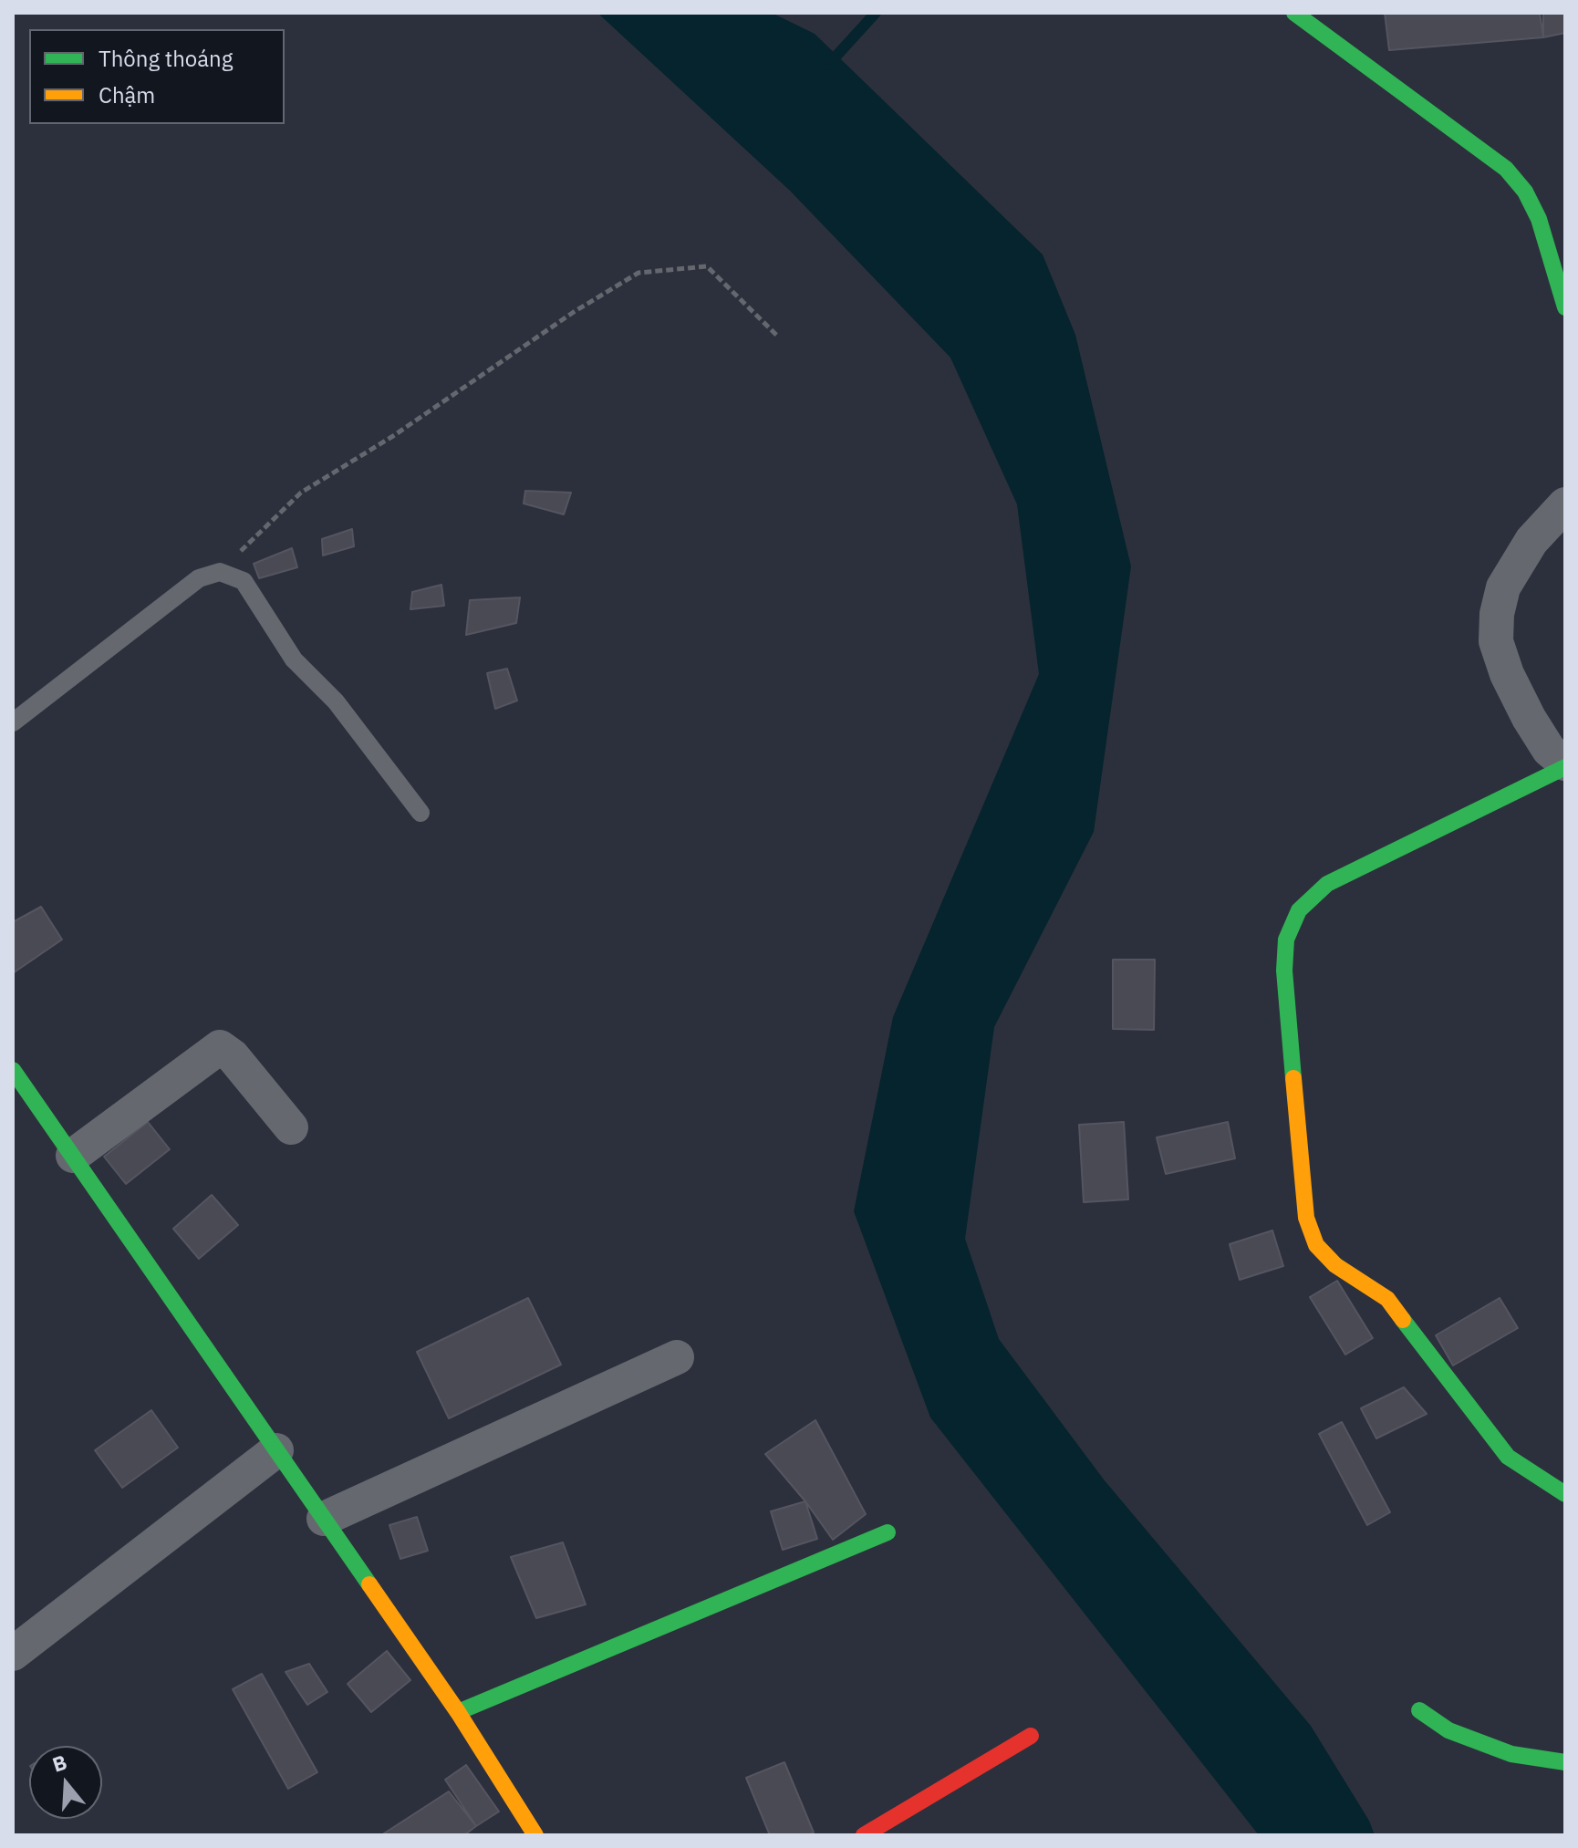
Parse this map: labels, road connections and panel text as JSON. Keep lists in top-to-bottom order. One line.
{"legend":["Thông thoáng","Chậm"],"north":"top"}
